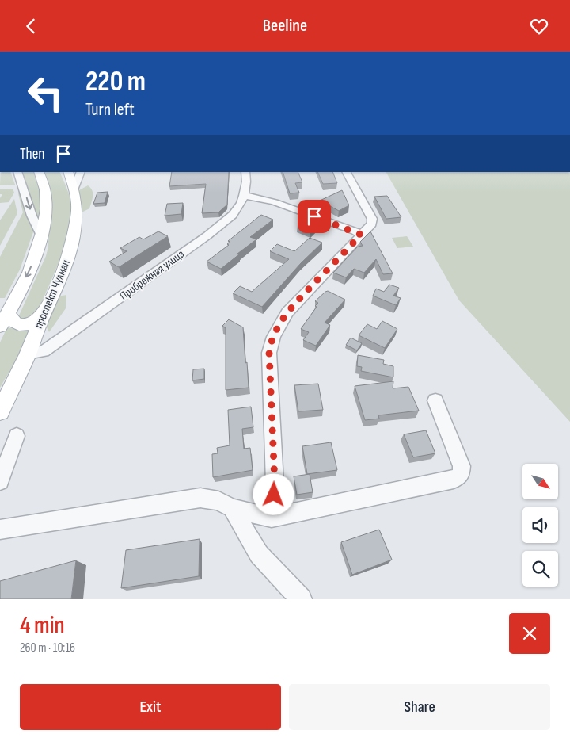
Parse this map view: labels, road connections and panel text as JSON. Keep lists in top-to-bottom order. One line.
{"streets":{"main road":["проспект Чулман"],"street":["Прибрежная улица"]},"crossings":[["Прибрежная улица","проспект Чулман"]],"north":"bottom right","page":{"header":"Beeline","turn":["220 m","Turn left"],"then":"Then","heading":["4 min","260 m · 10:16"],"buttons":["Exit","Share"]}}
